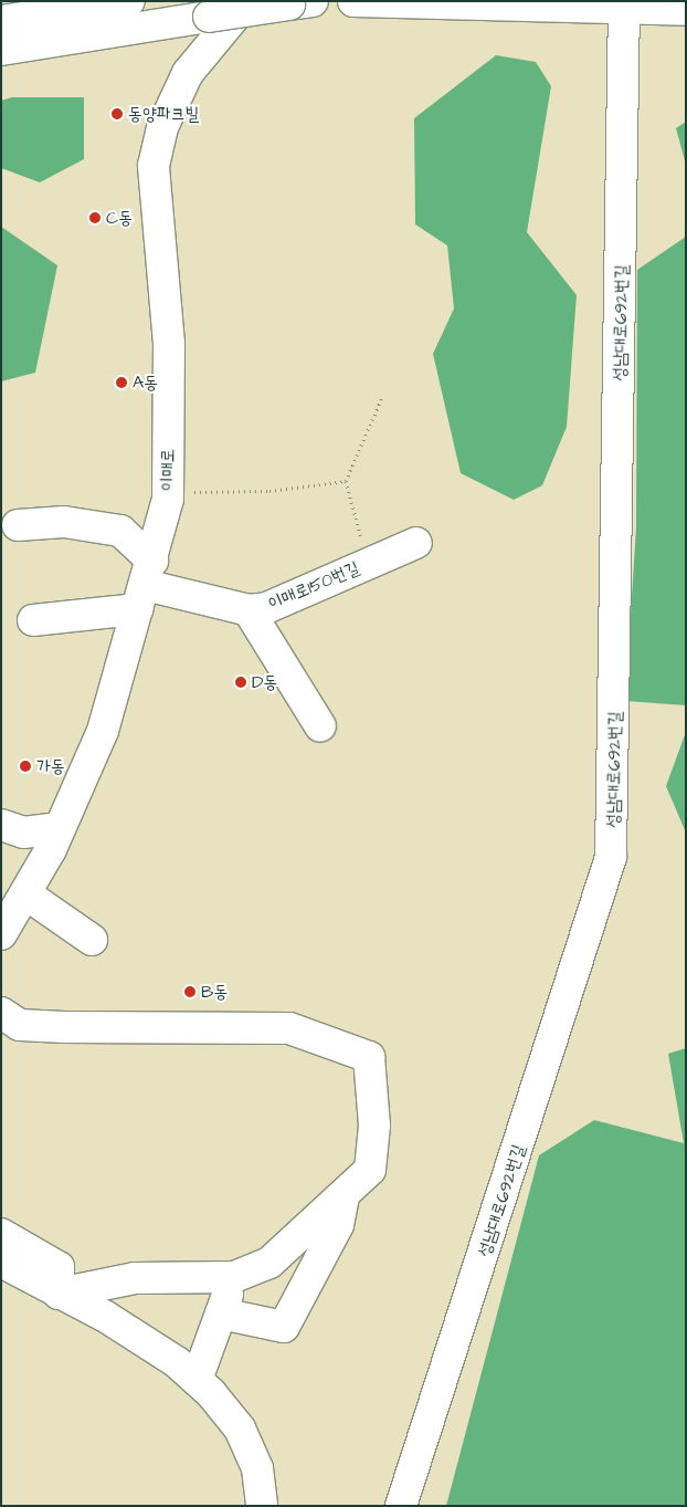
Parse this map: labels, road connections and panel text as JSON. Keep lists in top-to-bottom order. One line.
{"streets":{"street":["성남대로692번길","이매로","이매로150번길"]},"crossings":[["이매로","이매로150번길"]],"places":["동양파크빌","C동","A동","D동","가동","B동"]}
